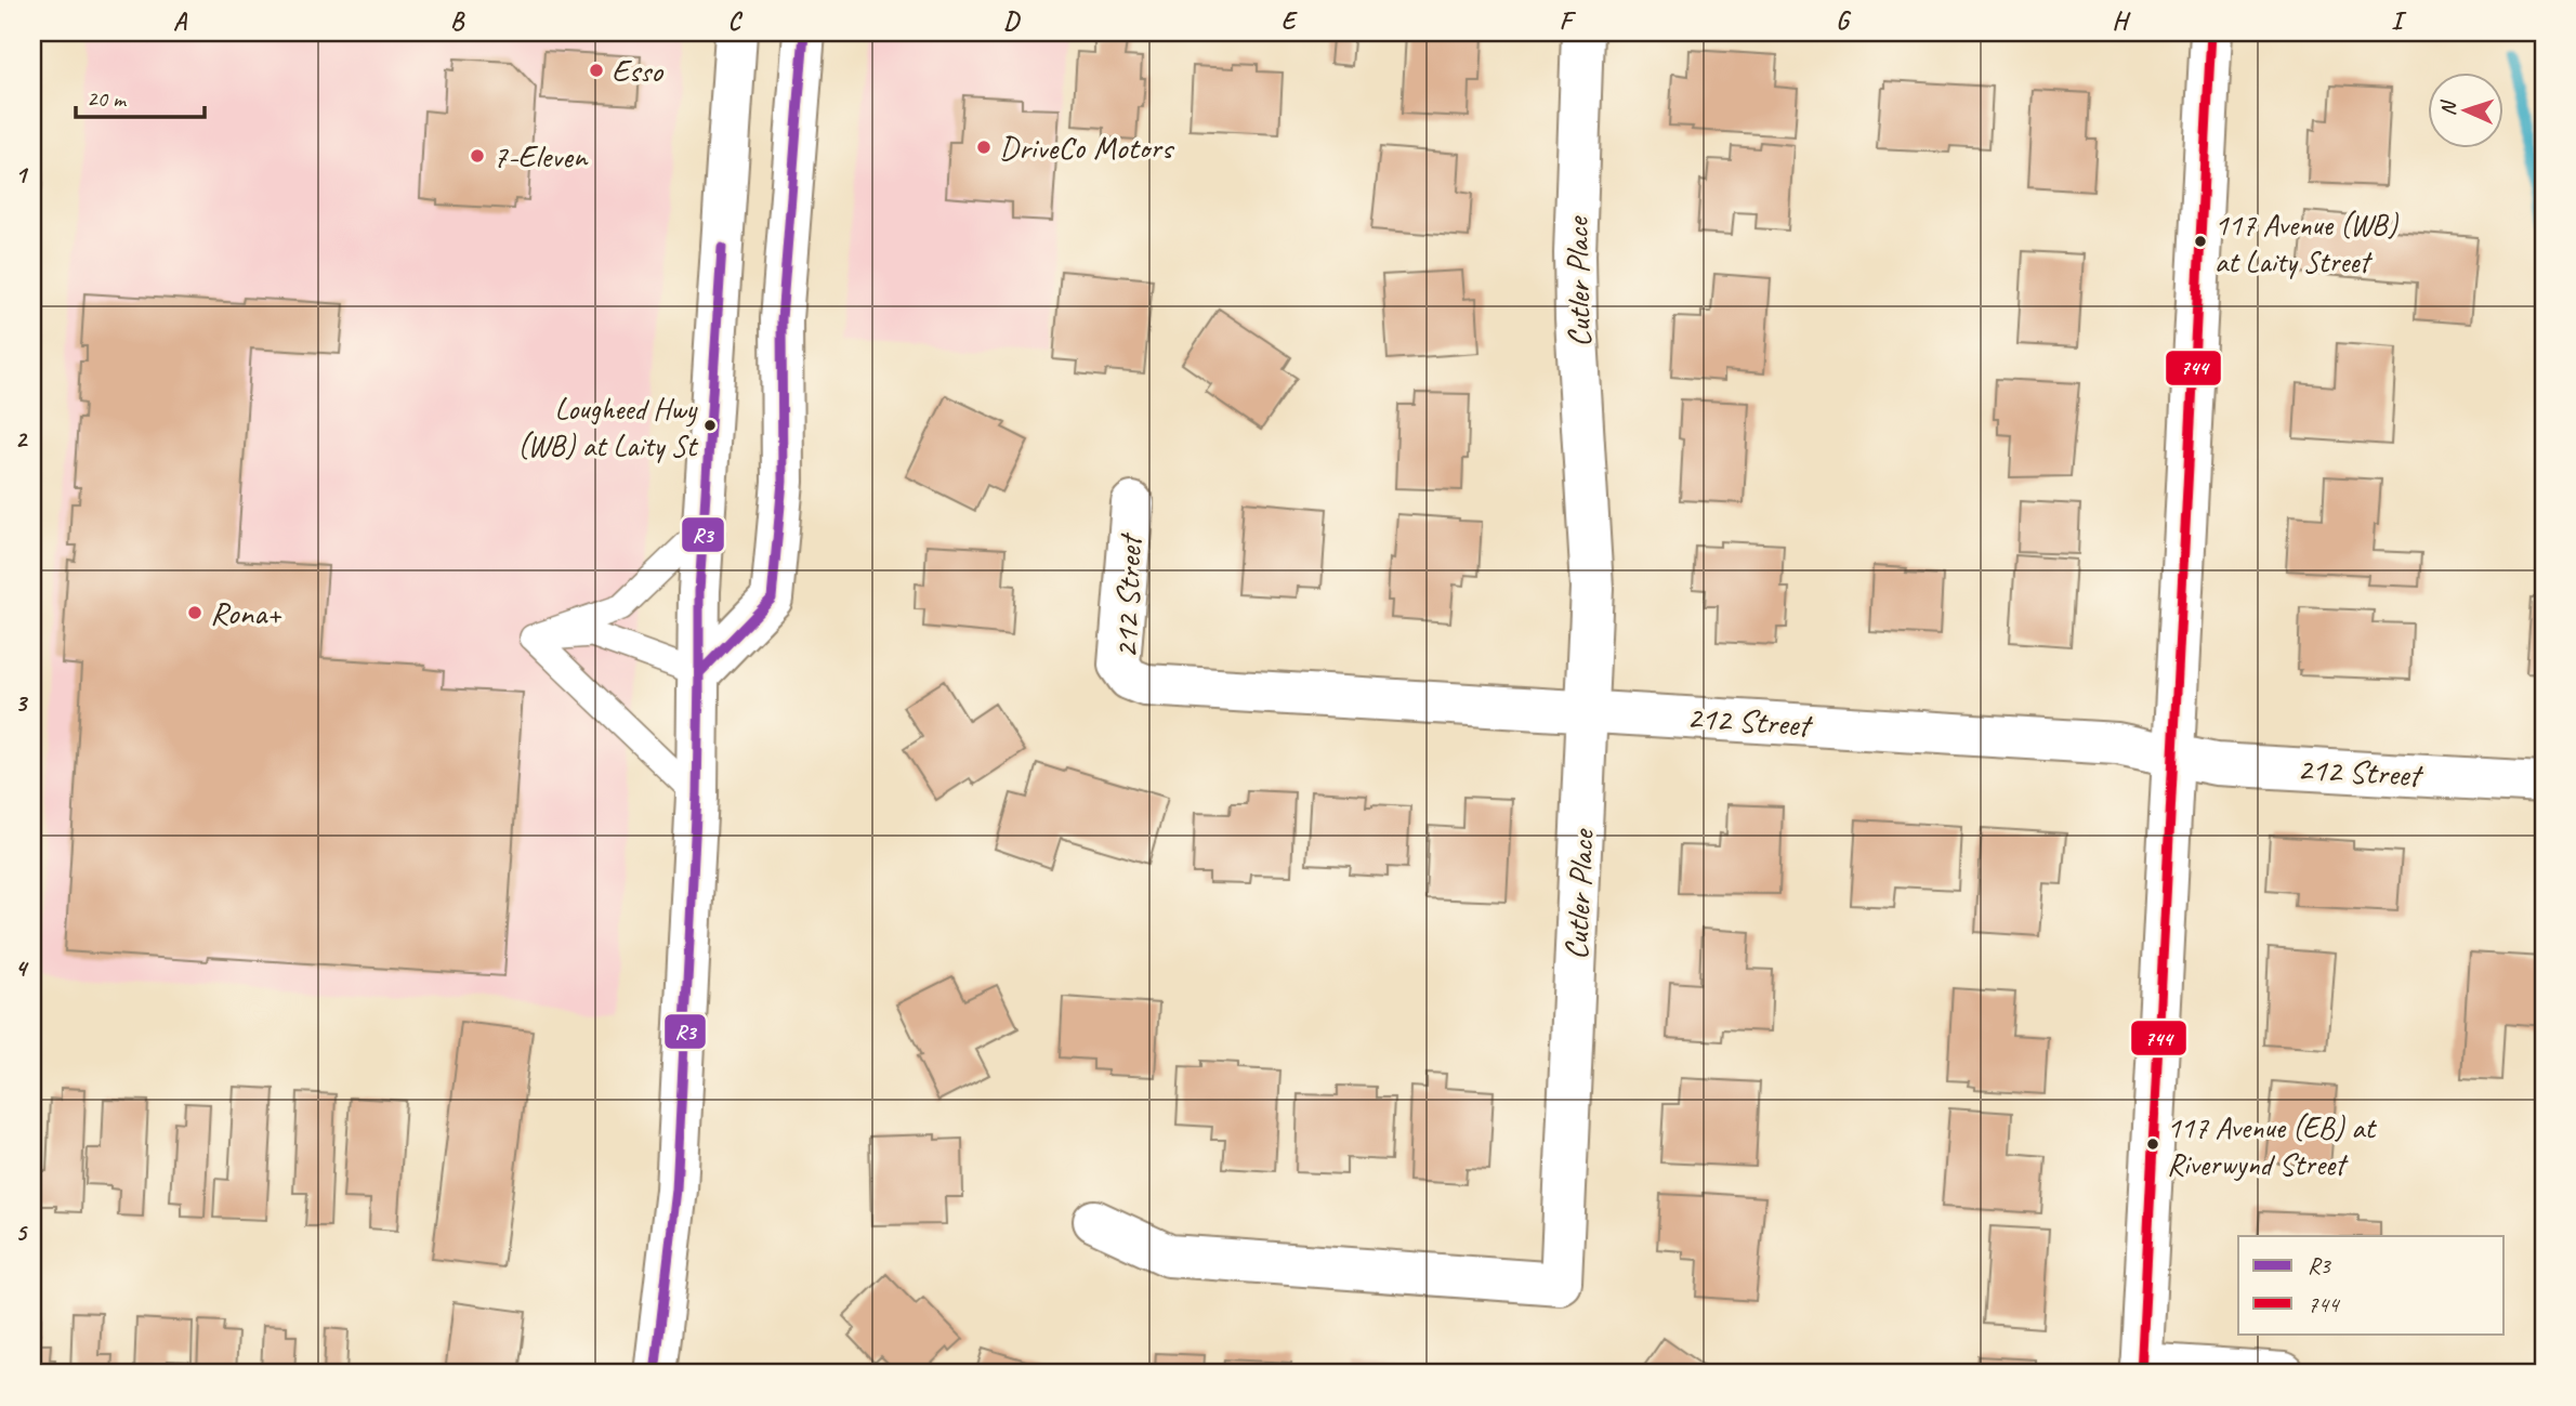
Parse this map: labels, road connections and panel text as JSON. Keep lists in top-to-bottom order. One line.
{"streets":{"main road":["Cutler Place","212 Street"]},"crossings":[["Cutler Place","212 Street"]],"places":["Esso","DriveCo Motors","7-Eleven","117 Avenue (WB) at Laity Street","Lougheed Hwy (WB) at Laity St","Rona+","117 Avenue (EB) at Riverwynd Street"],"lines":["transit line R3","transit line 744"],"legend":["R3","744"],"scale_bar":"20 m","north":"left","grid":{"columns":["A","B","C","D","E","F","G","H","I"],"rows":["1","2","3","4","5"]}}
